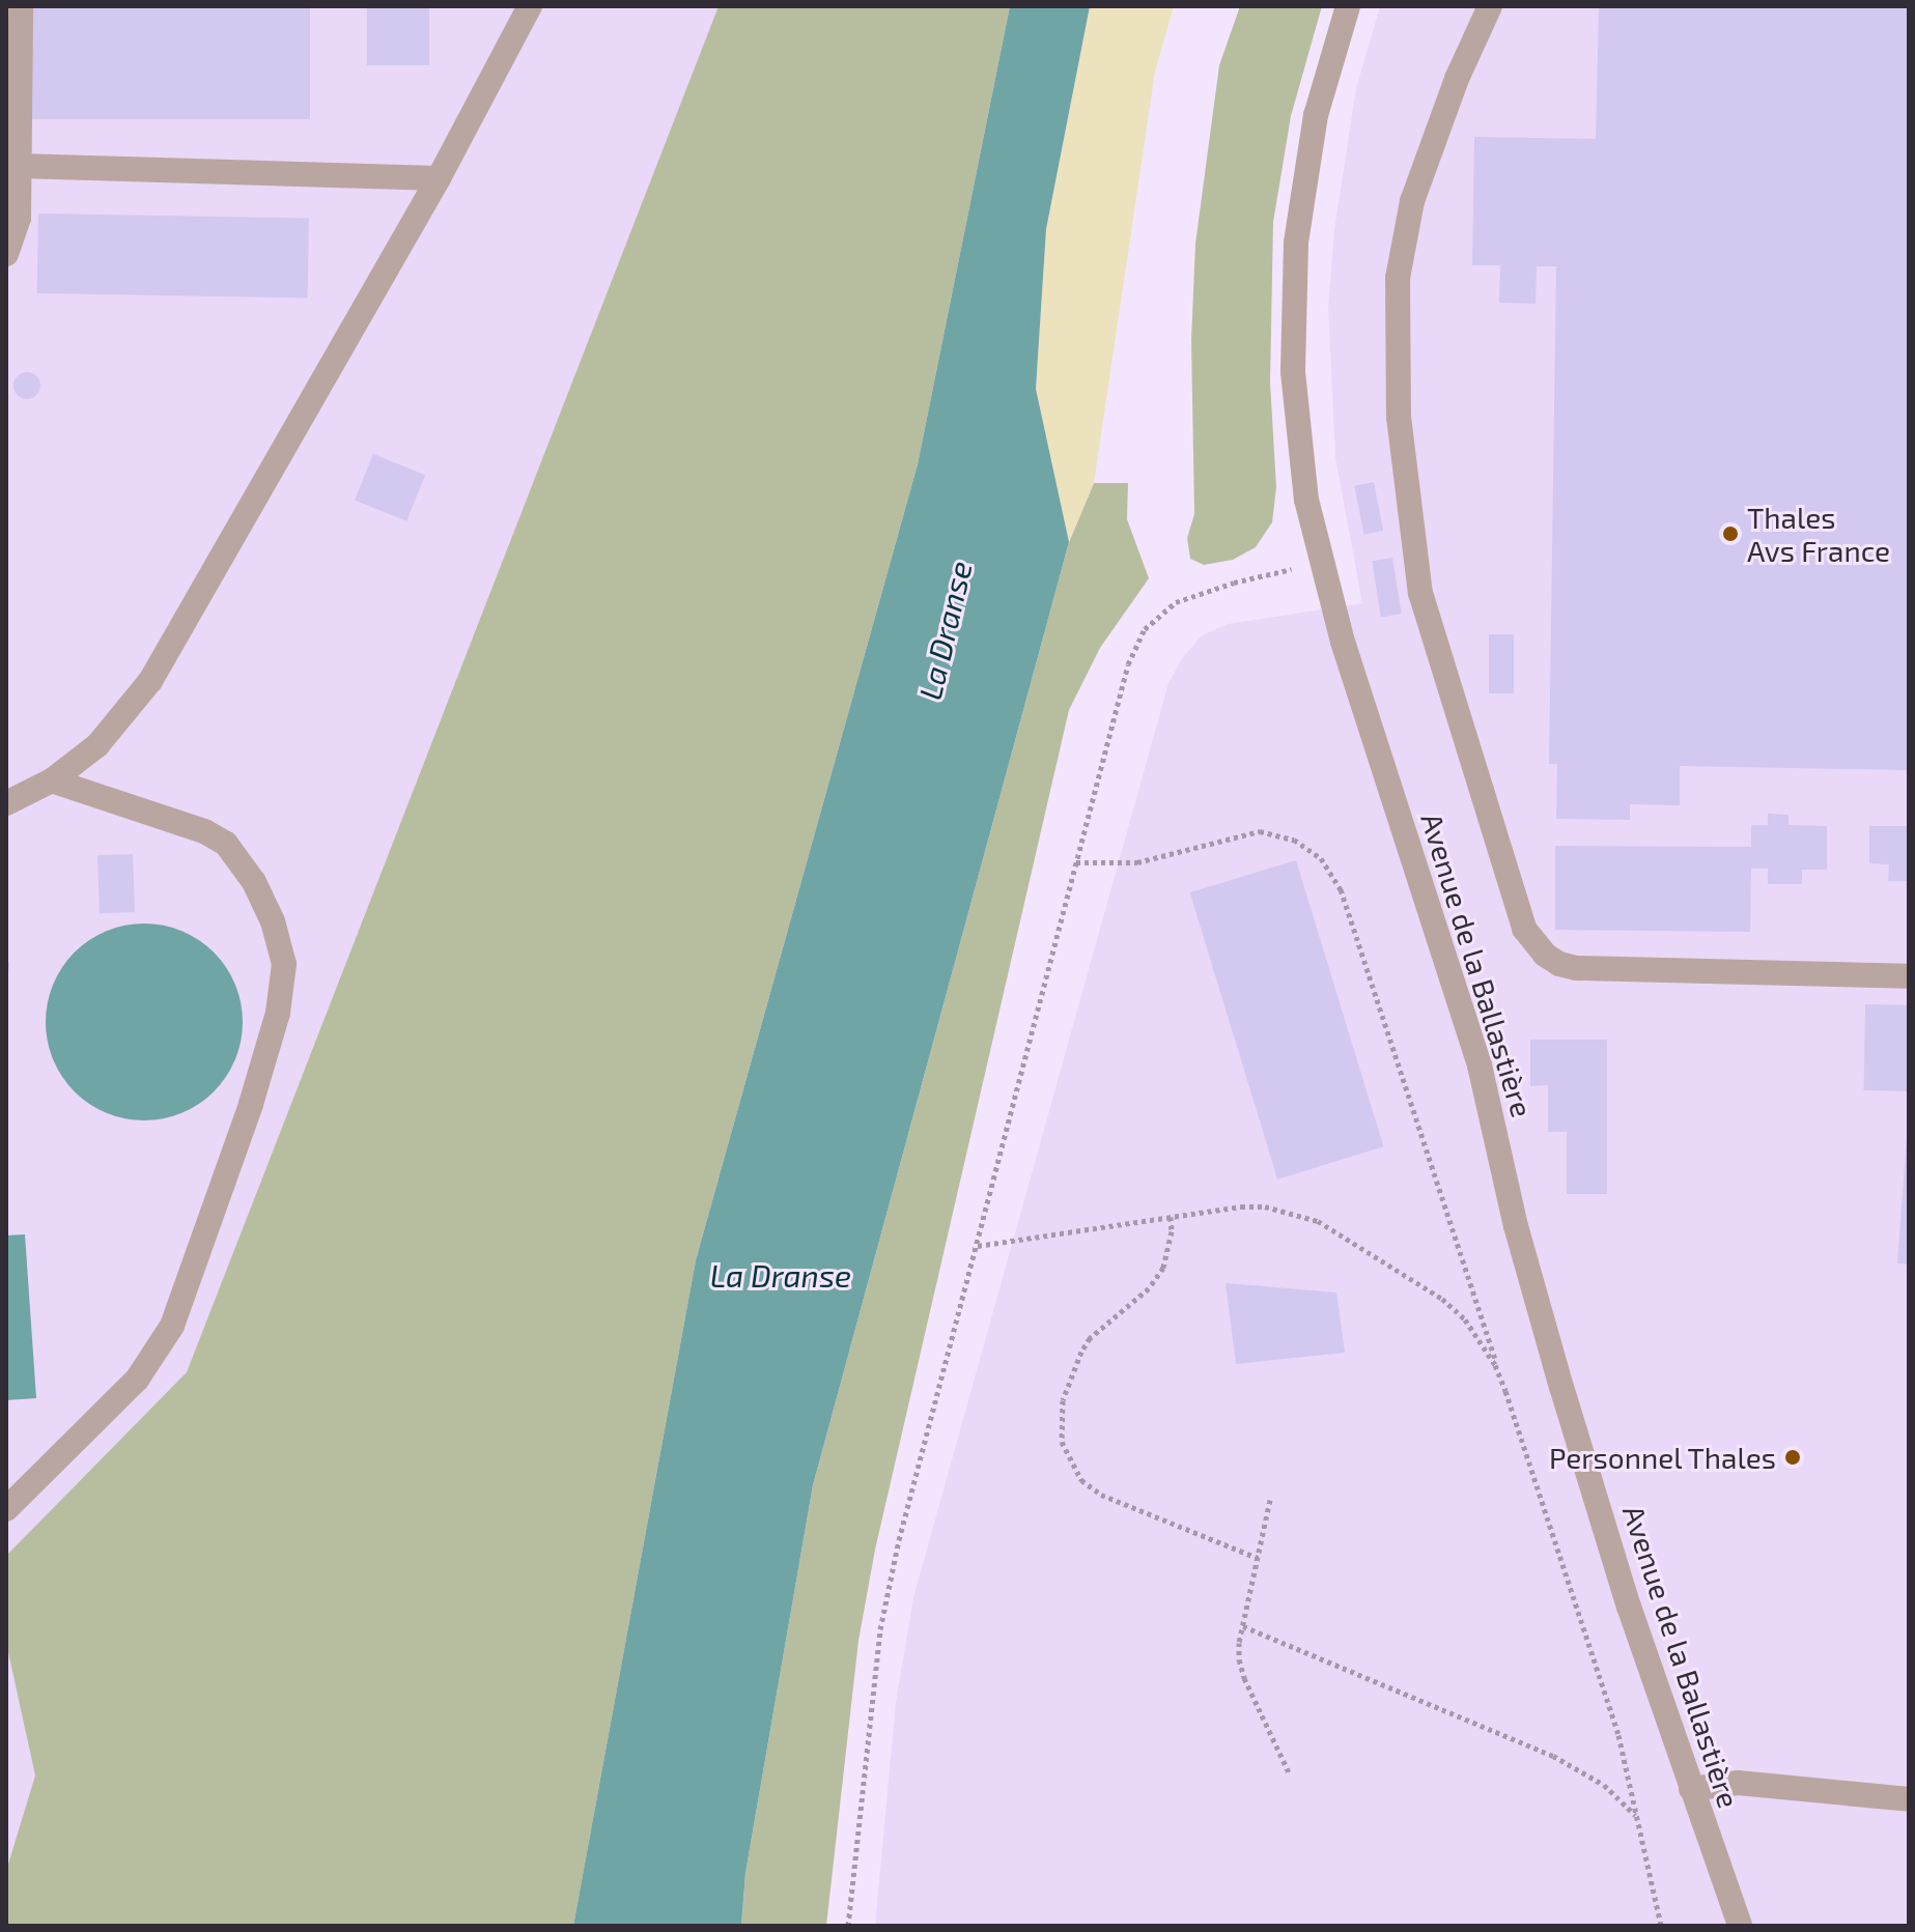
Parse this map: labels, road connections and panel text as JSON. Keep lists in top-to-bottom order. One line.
{"streets":{"street":["Avenue de la Ballastière"]},"water":["La Dranse"],"places":["Thales Avs France","Personnel Thales"]}
